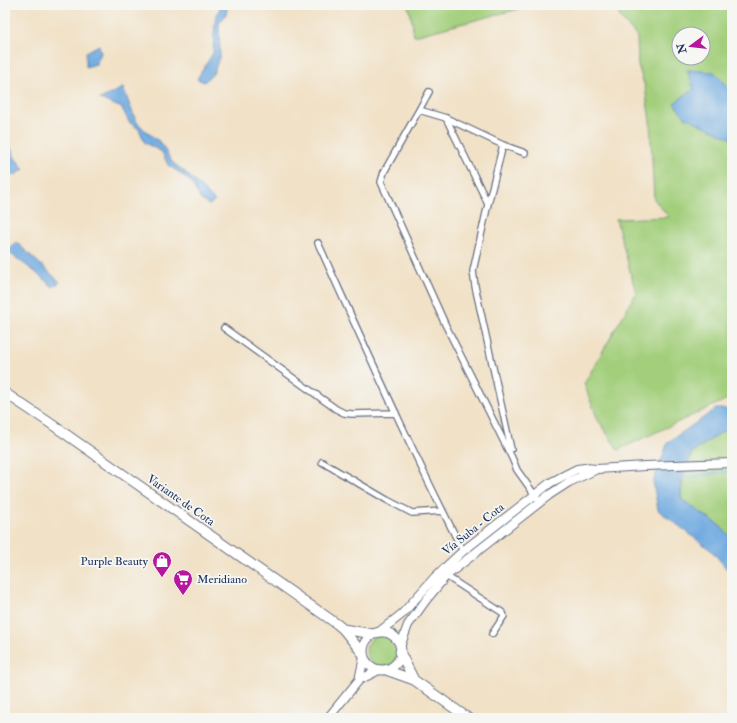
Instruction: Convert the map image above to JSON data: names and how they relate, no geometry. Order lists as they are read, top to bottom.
{
  "streets": {
    "main road": ["Variante de Cota", "Vía Suba - Cota"]
  },
  "crossings": [
    ["Variante de Cota", "Vía Suba - Cota"]
  ],
  "places": {
    "shop": ["Purple Beauty"],
    "supermarket": ["Meridiano"]
  },
  "north": "left"
}
